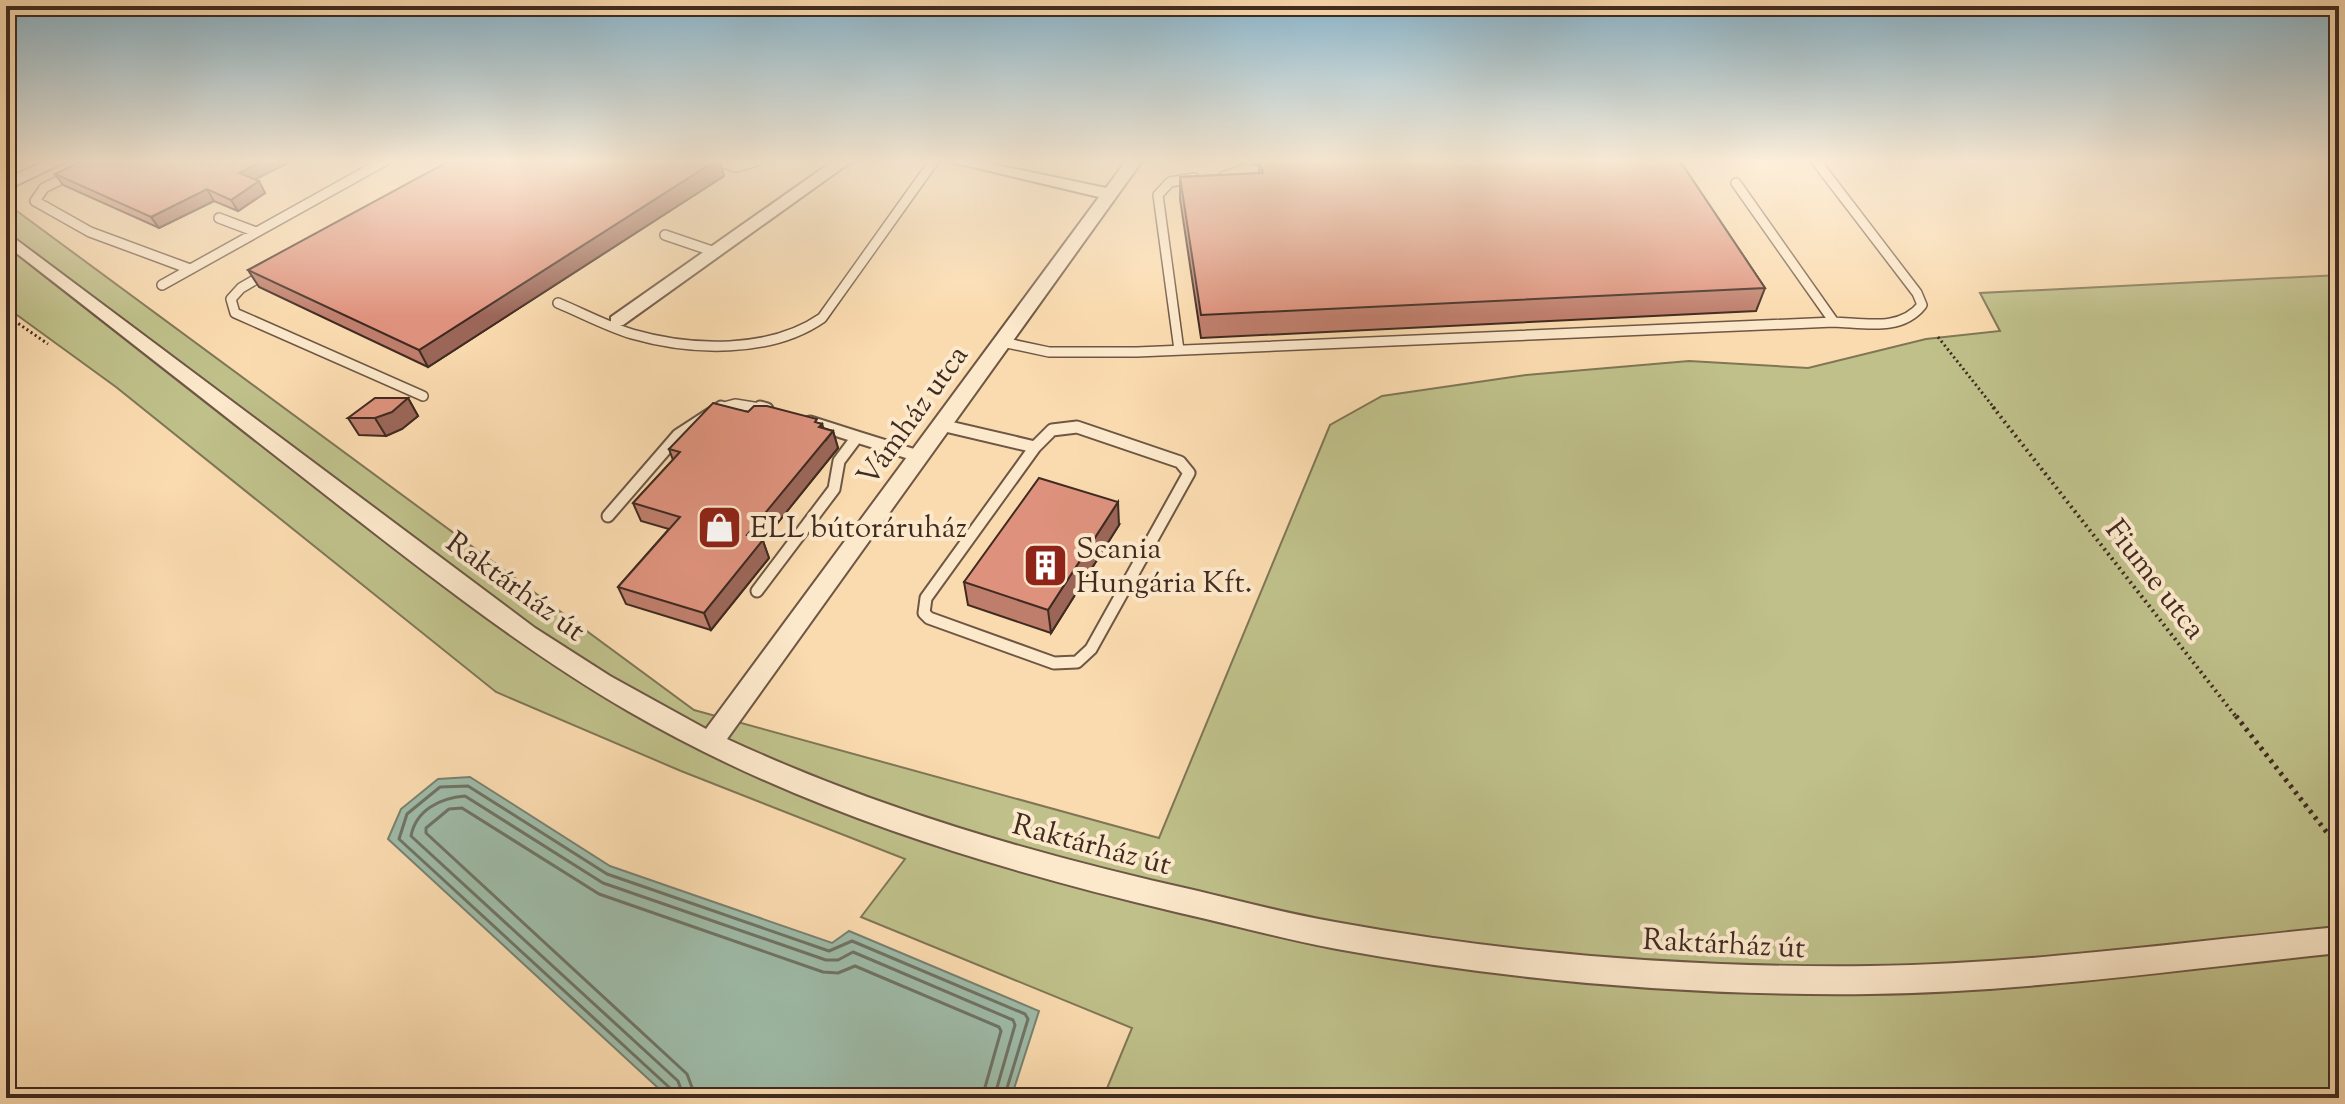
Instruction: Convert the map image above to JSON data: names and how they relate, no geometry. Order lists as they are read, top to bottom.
{
  "streets": {
    "street": ["Vámház utca", "Raktárház út"],
    "path": ["Fiume utca"]
  },
  "crossings": [
    ["Vámház utca", "Raktárház út"]
  ],
  "places": {
    "shop": ["ELL bútoráruház"],
    "building": ["Scania Hungária Kft."]
  }
}
